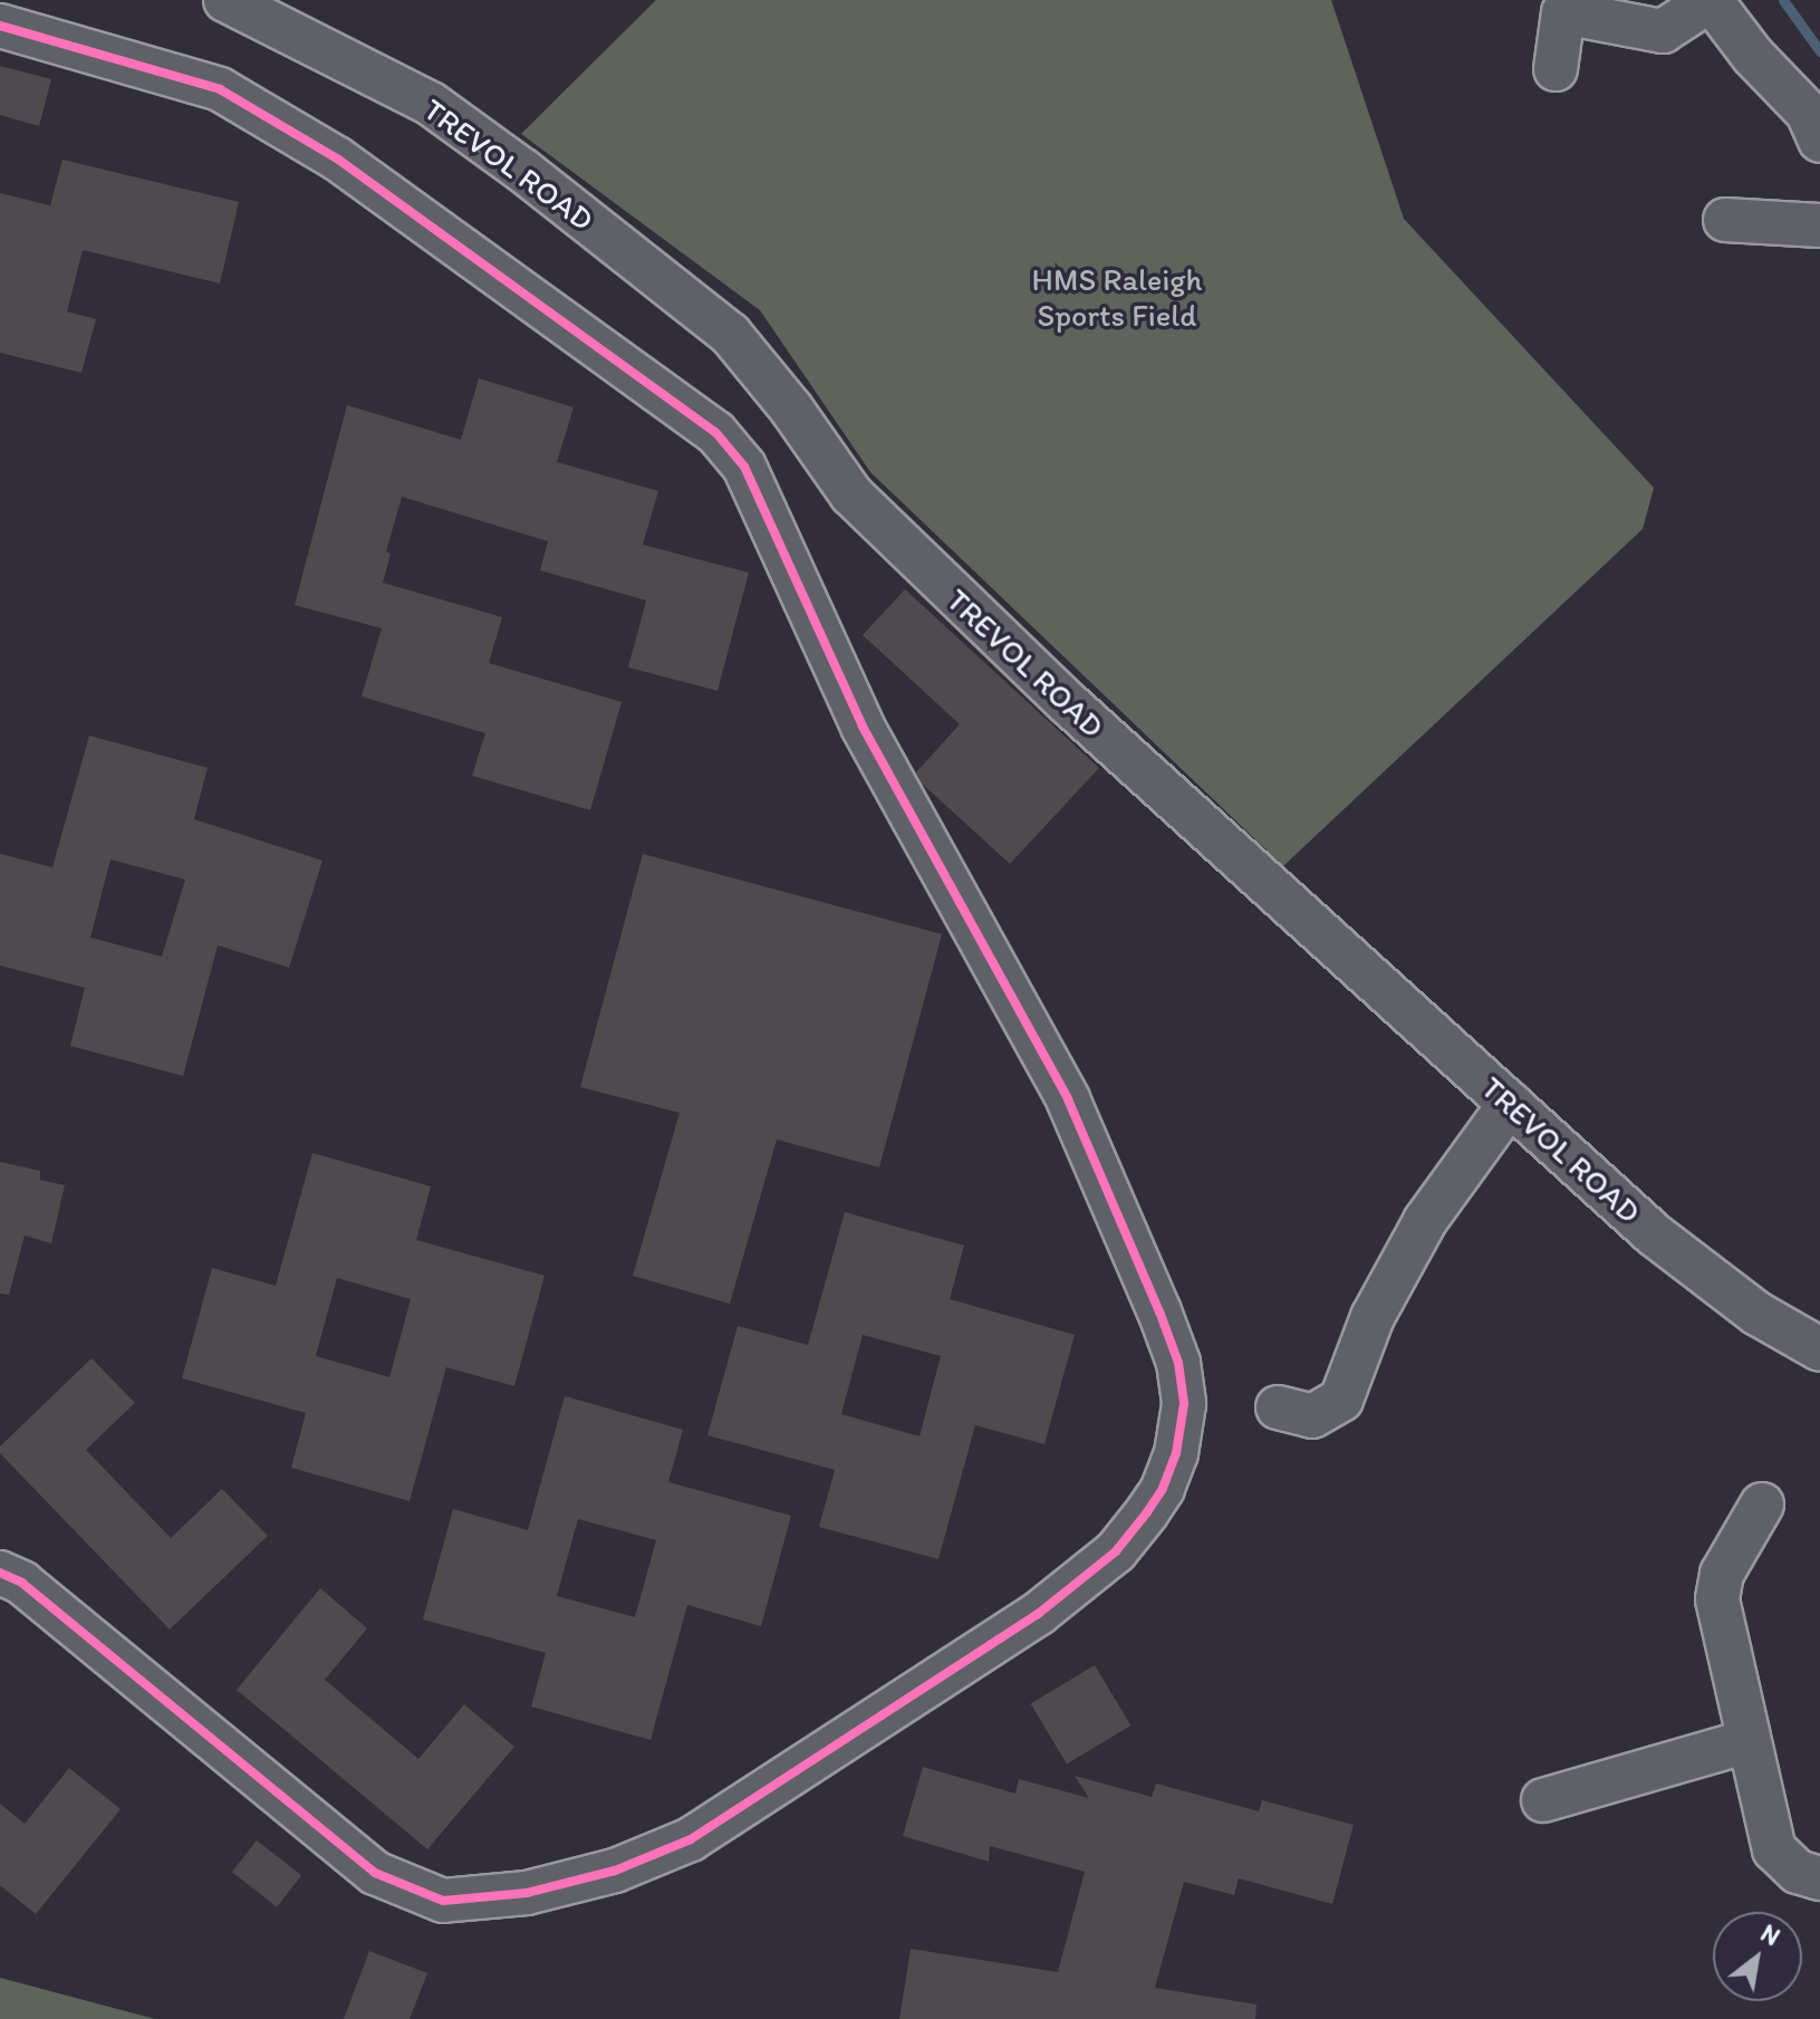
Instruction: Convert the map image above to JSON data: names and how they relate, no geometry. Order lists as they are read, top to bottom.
{
  "streets": {
    "street": ["TREVOL ROAD"]
  },
  "parks": ["HMS Raleigh Sports Field"],
  "north": "top right"
}
